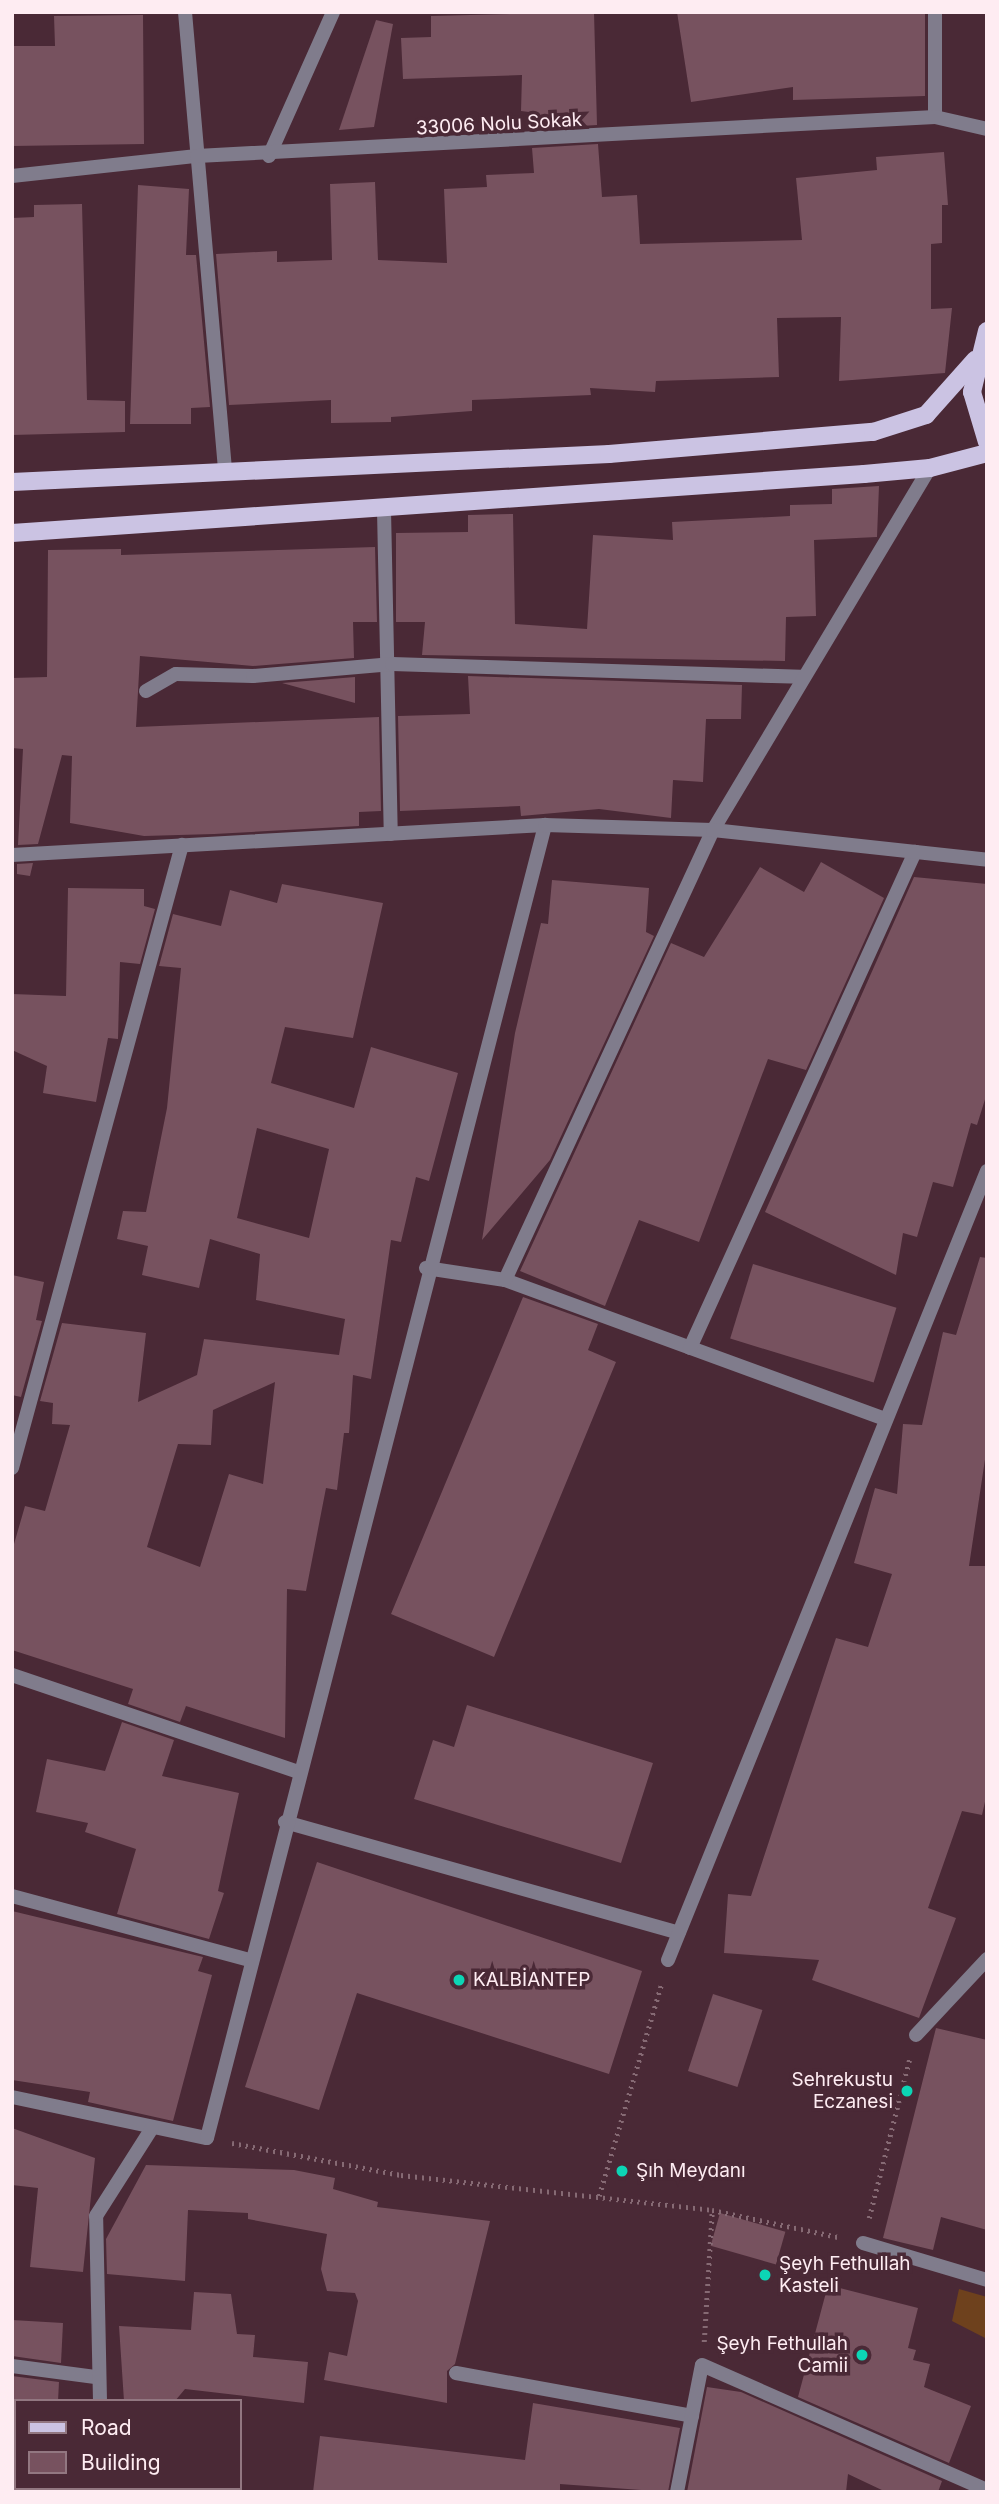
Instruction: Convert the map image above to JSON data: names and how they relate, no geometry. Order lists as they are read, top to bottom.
{
  "streets": {
    "street": ["33006 Nolu Sokak"]
  },
  "places": [
    "KALBİANTEP",
    "Sehrekustu Eczanesi",
    "Şıh Meydanı",
    "Şeyh Fethullah Kasteli",
    "Şeyh Fethullah Camii"
  ],
  "legend": ["Road", "Building"]
}
